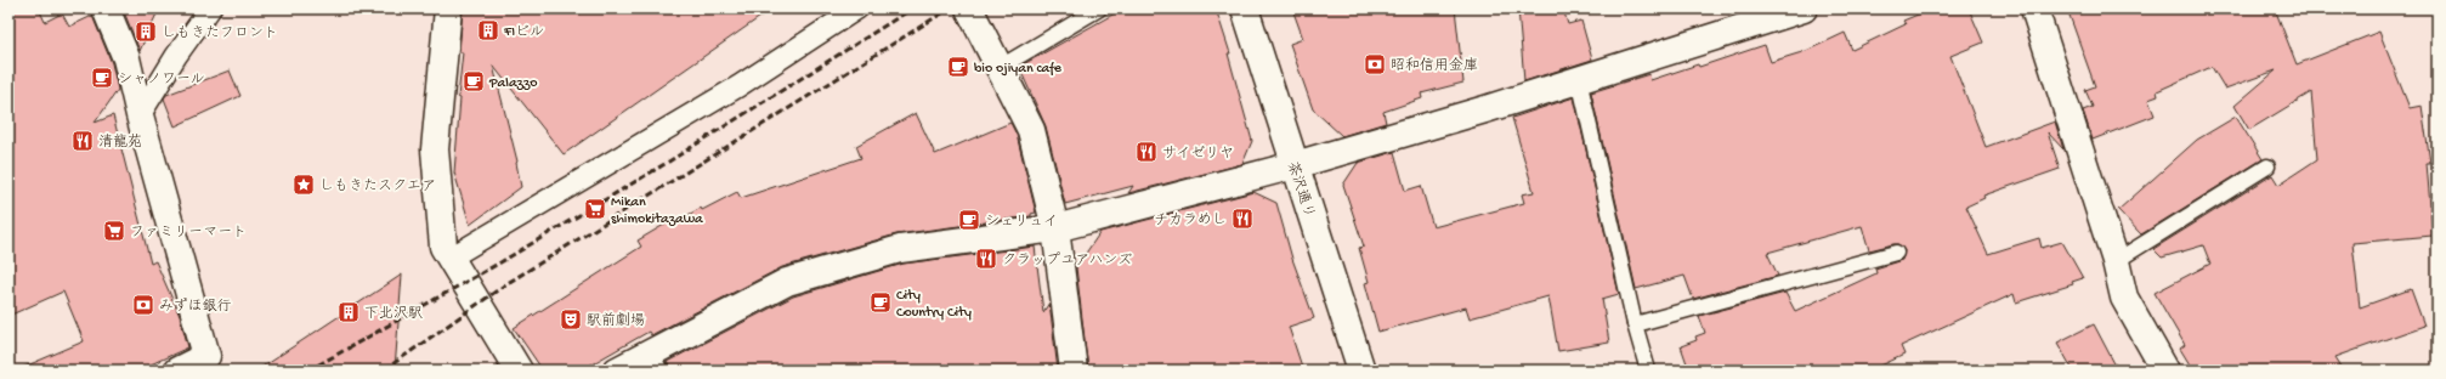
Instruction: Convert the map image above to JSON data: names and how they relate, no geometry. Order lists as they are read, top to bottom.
{
  "streets": {
    "street": ["茶沢通り"]
  },
  "places": {
    "building": ["FIビル", "しもきたフロント", "下北沢駅"],
    "bank": ["昭和信用金庫", "みずほ銀行"],
    "cafe": [
      "bio ojiyan cafe",
      "シャノワール",
      "Palazzo",
      "シェリュイ",
      "City Country City"
    ],
    "restaurant": [
      "清龍苑",
      "サイゼリヤ",
      "チカラめし",
      "クラップユアハンズ"
    ],
    "place": ["しもきたスクエア"],
    "supermarket": ["Mikan shimokitazawa", "ファミリーマート"],
    "theatre": ["駅前劇場"]
  }
}
